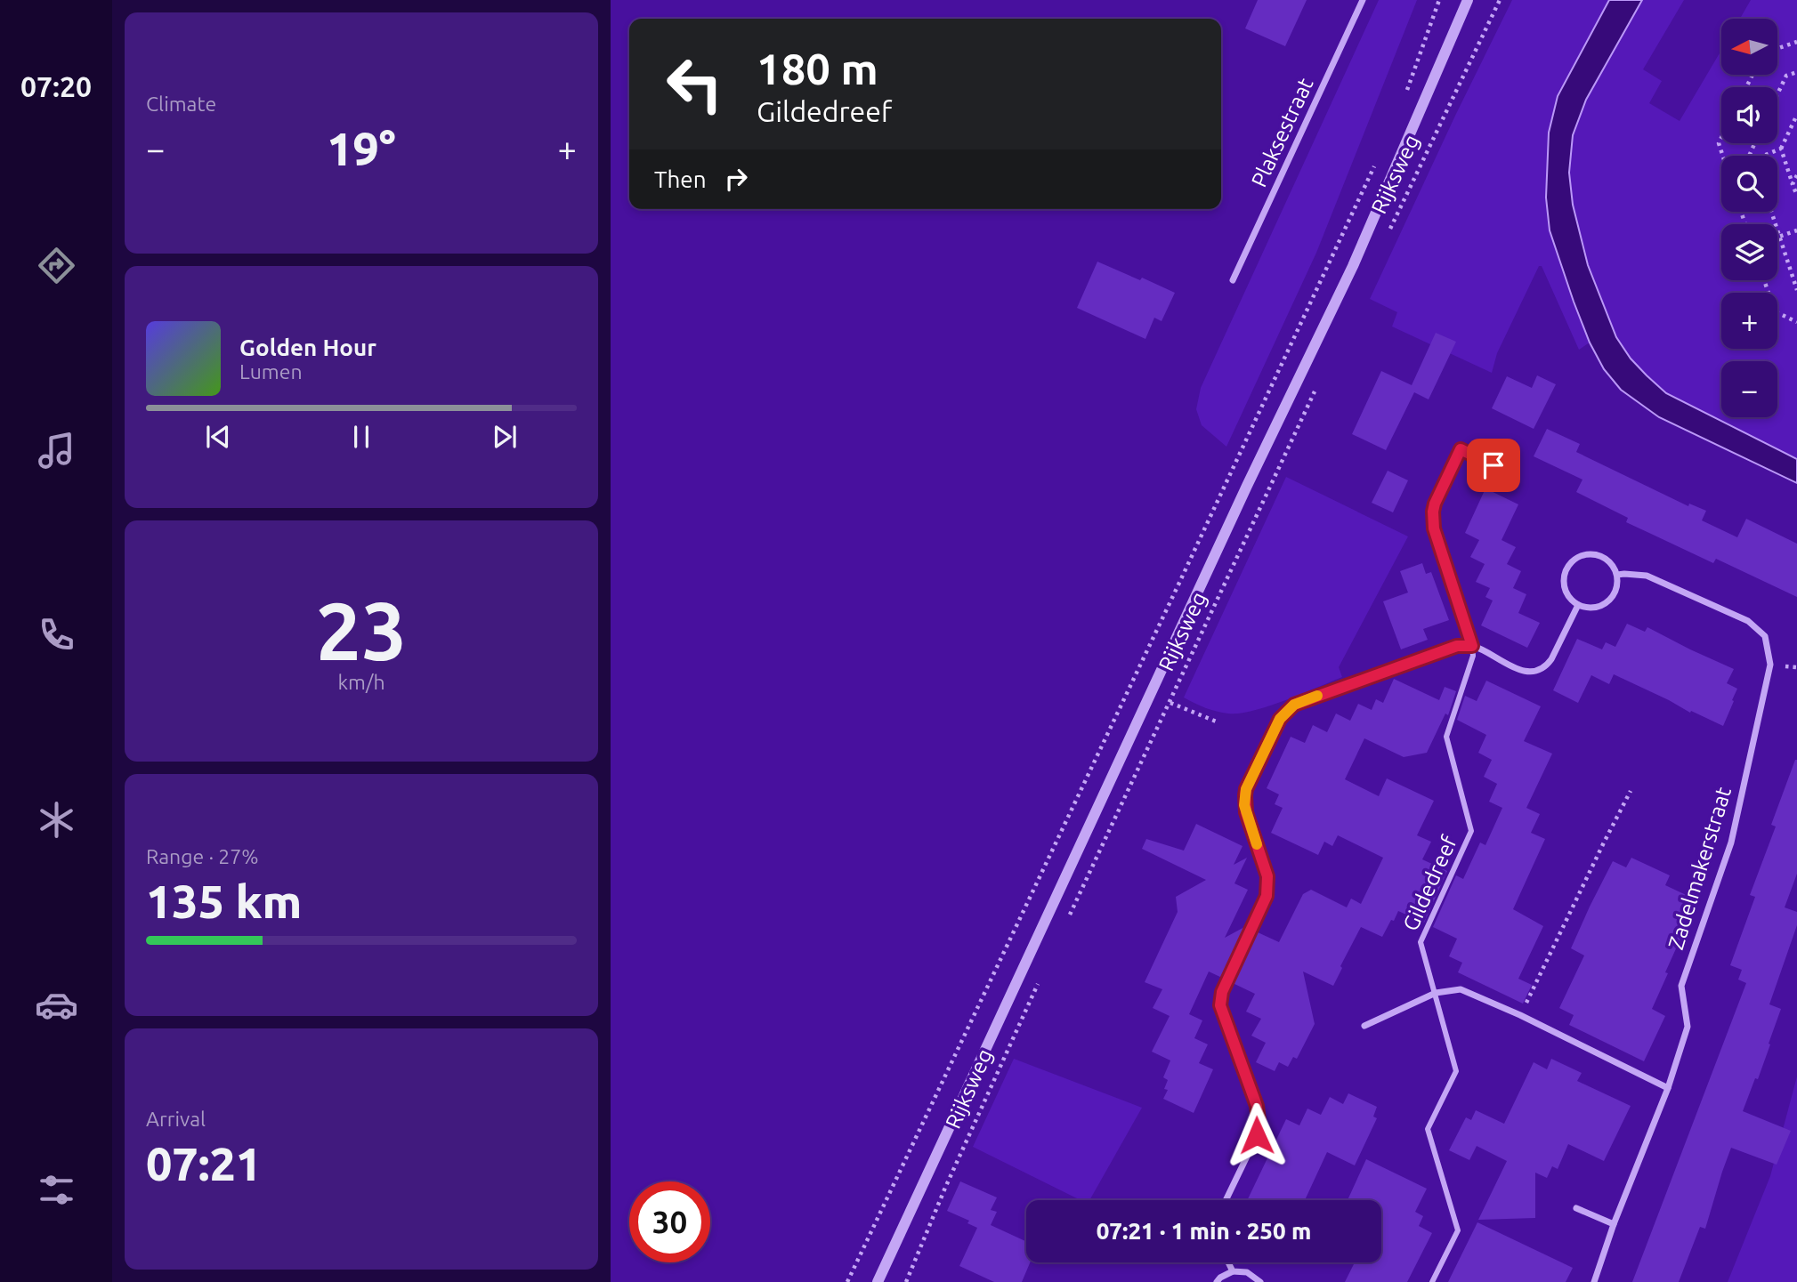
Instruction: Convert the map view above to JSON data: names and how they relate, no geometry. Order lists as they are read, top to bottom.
{
  "streets": {
    "street": [
      "Plaksestraat",
      "Rijksweg",
      "Zadelmakerstraat",
      "Gildedreef"
    ]
  },
  "north": "left",
  "page": {
    "tabs": "07:20",
    "tile": [
      "Climate",
      ["23", "km/h"],
      ["Range · 27%", "135 km"],
      ["Arrival", "07:21"]
    ],
    "map_buttons": ["+", "−"],
    "turn": ["180 m", "Gildedreef"],
    "heat": ["−", "19°", "+"],
    "then": "Then",
    "song": ["Golden Hour", "Lumen"],
    "limit": "30",
    "trip": "07:21 · 1 min · 250 m"
  }
}
